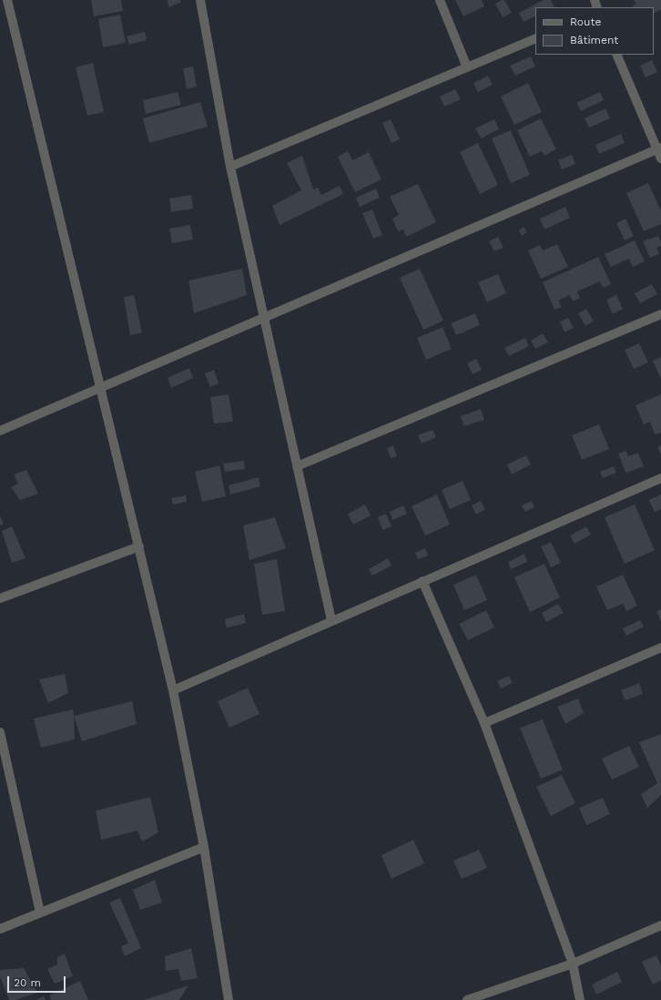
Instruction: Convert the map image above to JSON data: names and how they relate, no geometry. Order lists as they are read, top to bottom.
{
  "legend": ["Route", "Bâtiment"],
  "scale_bar": "20 m"
}
